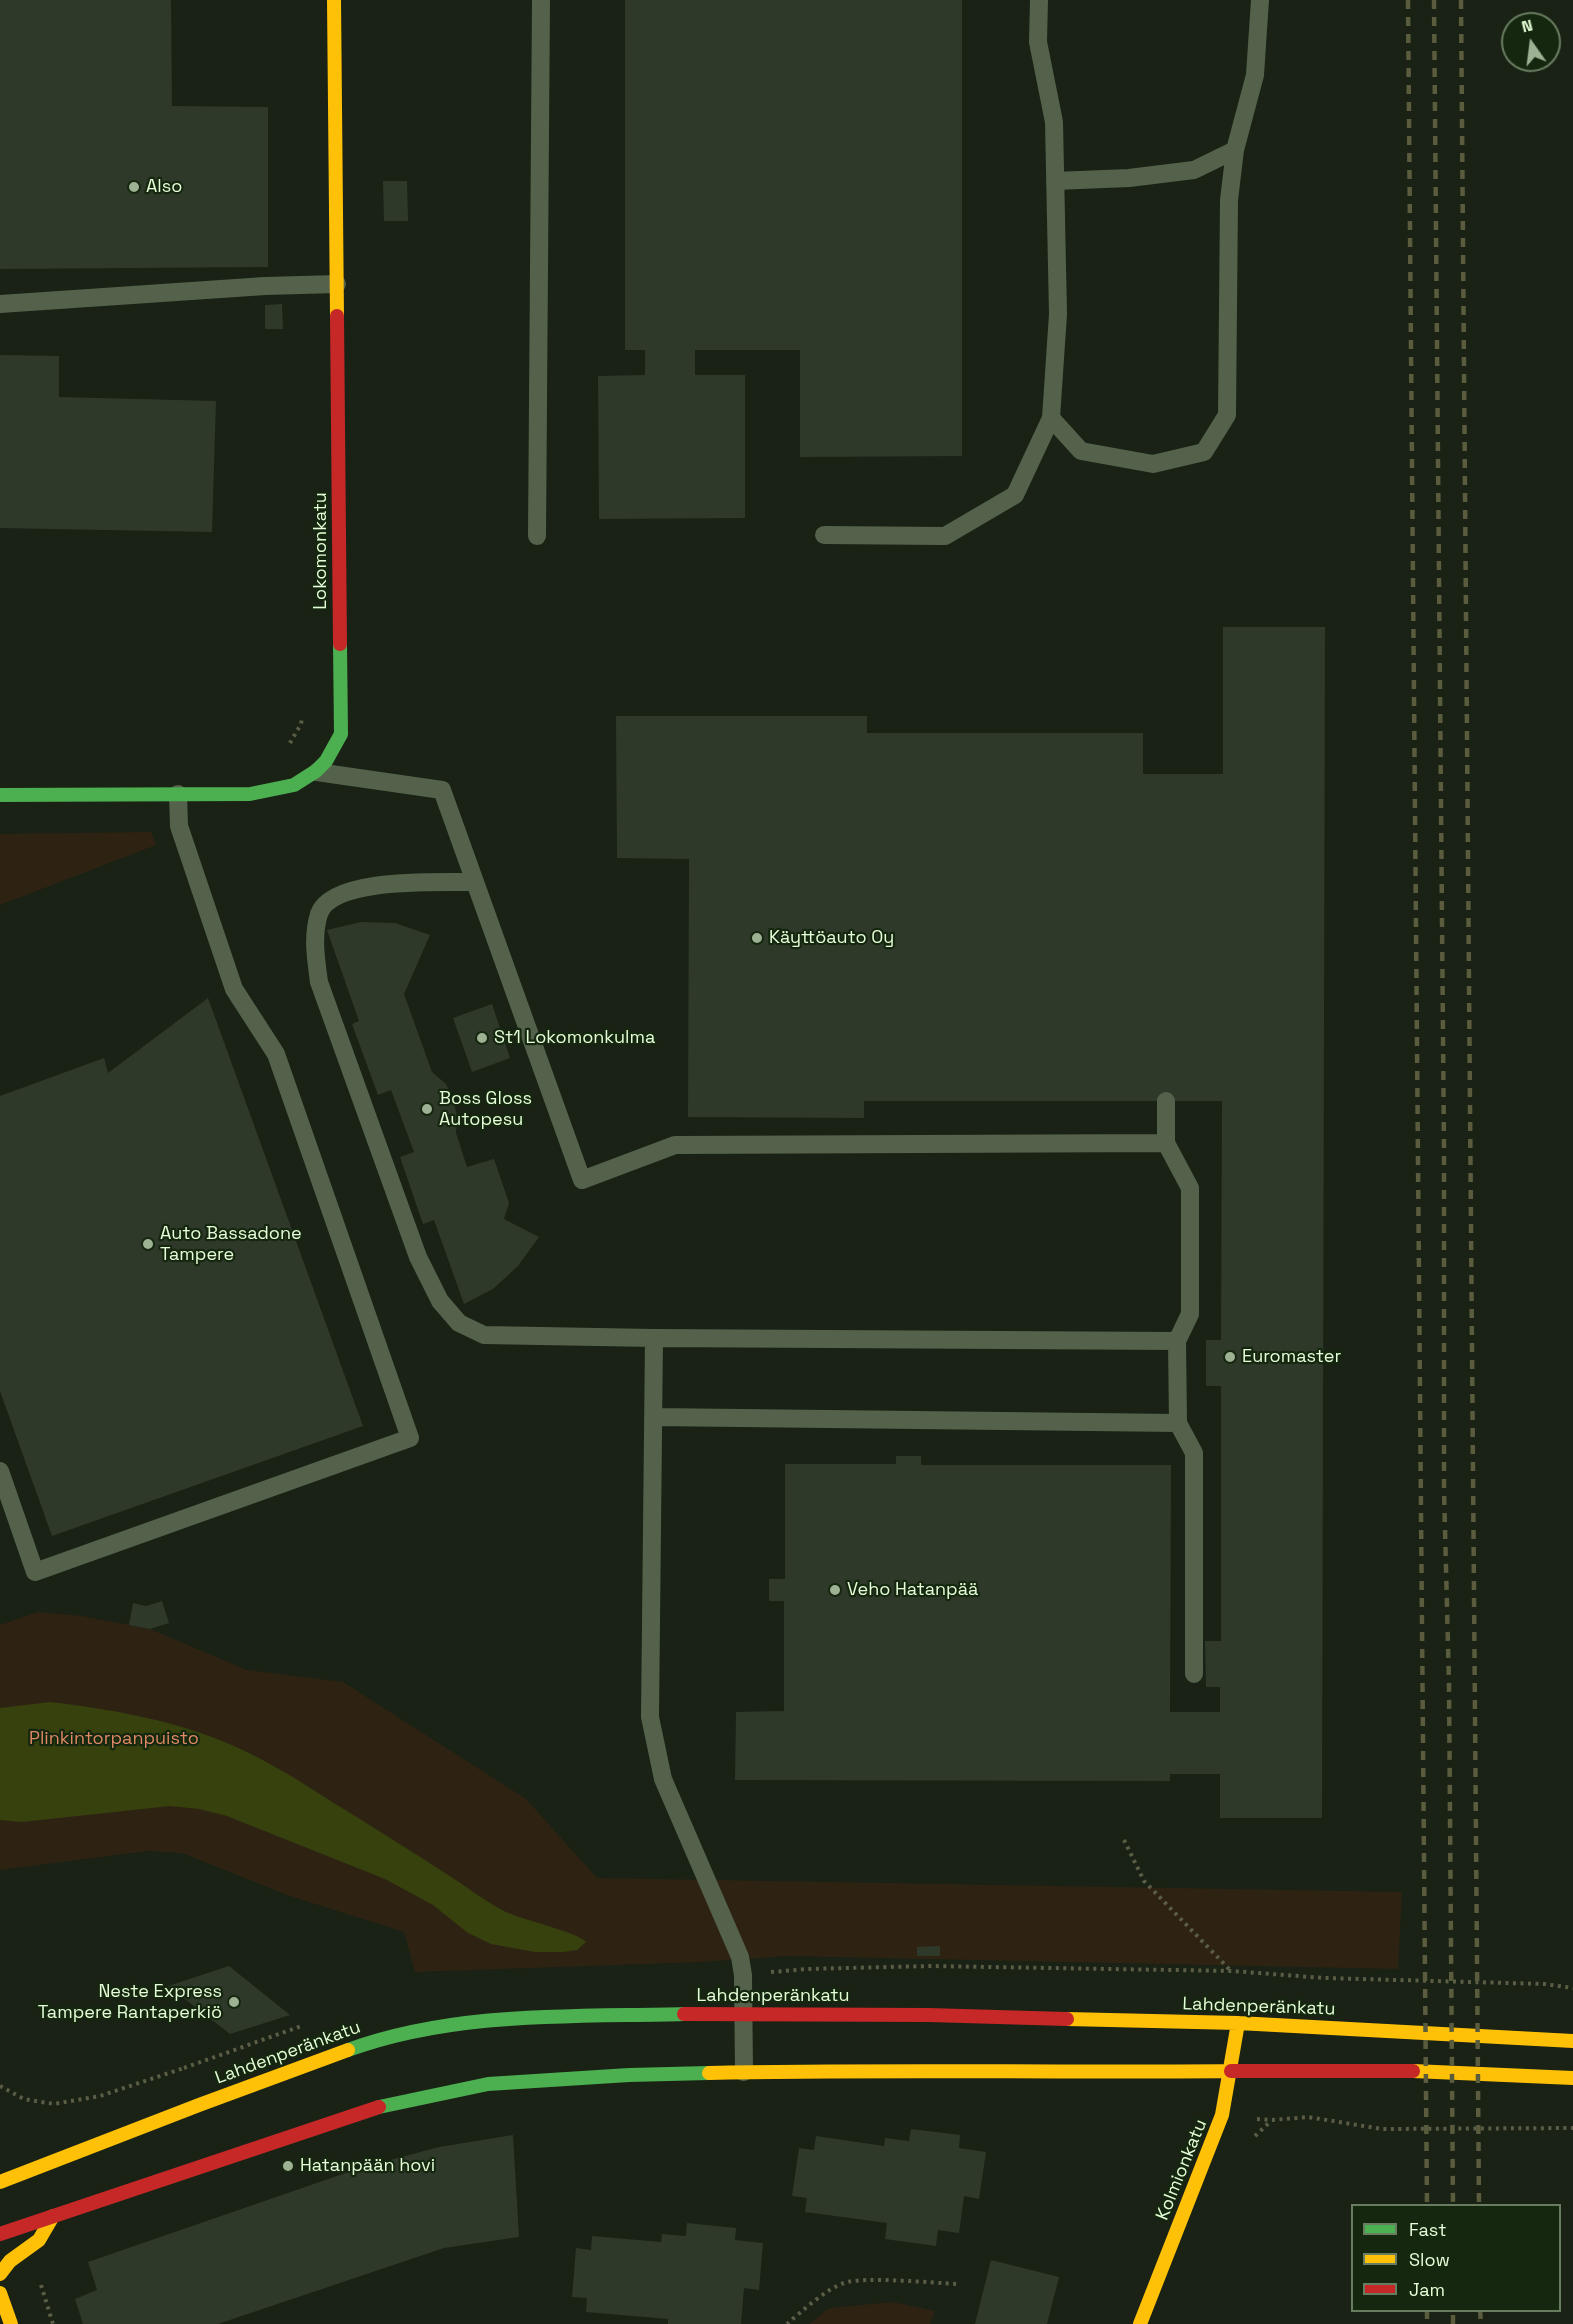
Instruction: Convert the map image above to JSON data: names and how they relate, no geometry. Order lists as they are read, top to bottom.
{
  "streets": {
    "main road": ["Lokomonkatu", "Lahdenperänkatu", "Kolmionkatu"]
  },
  "crossings": [
    ["Lahdenperänkatu", "Kolmionkatu"]
  ],
  "parks": ["Plinkintorpanpuisto"],
  "places": [
    "Also",
    "Käyttöauto Oy",
    "St1 Lokomonkulma",
    "Boss Gloss Autopesu",
    "Auto Bassadone Tampere",
    "Euromaster",
    "Veho Hatanpää",
    "Neste Express Tampere Rantaperkiö",
    "Hatanpään hovi"
  ],
  "legend": ["Fast", "Slow", "Jam"],
  "north": "top"
}
